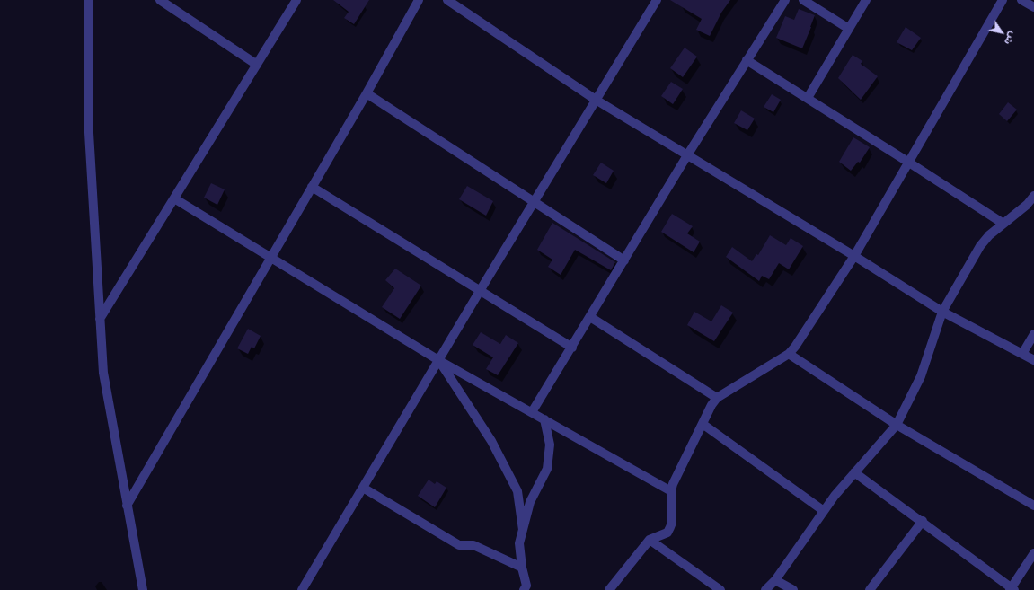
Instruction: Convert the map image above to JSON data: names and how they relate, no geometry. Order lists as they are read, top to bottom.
{
  "north": "bottom right"
}
